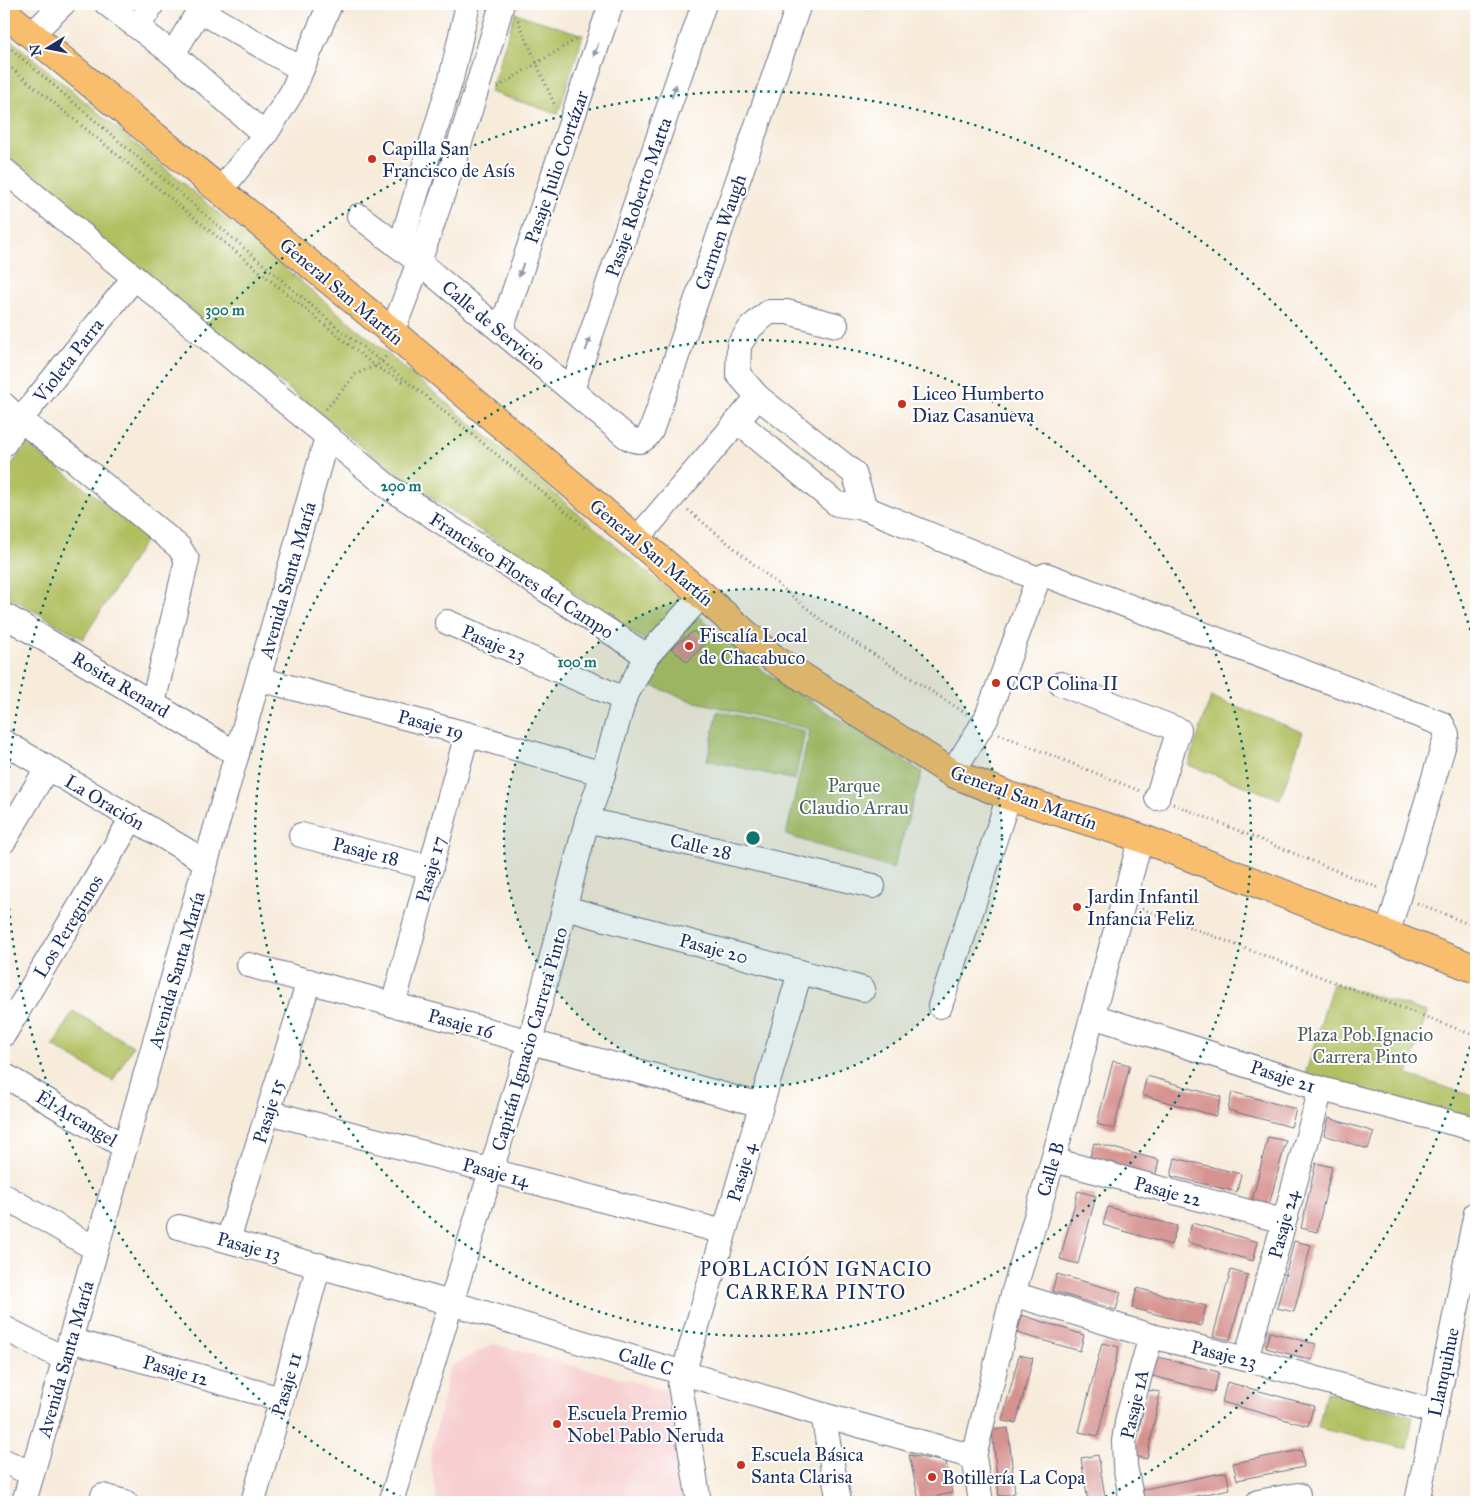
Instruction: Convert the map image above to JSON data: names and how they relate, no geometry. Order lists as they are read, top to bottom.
{
  "streets": {
    "main road": ["General San Martín"],
    "street": [
      "Pasaje Julio Cortázar",
      "Pasaje Roberto Matta",
      "Carmen Waugh",
      "Calle de Servicio",
      "Violeta Parra",
      "Francisco Flores del Campo",
      "Avenida Santa María",
      "Pasaje 23",
      "Rosita Renard",
      "Pasaje 19",
      "La Oración",
      "Calle 28",
      "Pasaje 18",
      "Pasaje 17",
      "Los Peregrinos",
      "Pasaje 20",
      "Pasaje 16",
      "Capitán Ignacio Carrera Pinto",
      "Pasaje 21",
      "Pasaje 15",
      "El Arcangel",
      "Calle B",
      "Pasaje 14",
      "Pasaje 4",
      "Pasaje 22",
      "Pasaje 24",
      "Pasaje 13",
      "Calle C",
      "Pasaje 12",
      "Llanquihue",
      "Pasaje 11",
      "Pasaje 1A"
    ]
  },
  "crossings": [
    ["Pasaje Julio Cortázar", "Calle de Servicio"],
    ["Pasaje Roberto Matta", "Calle de Servicio"],
    ["Carmen Waugh", "Calle de Servicio"],
    ["General San Martín", "Capitán Ignacio Carrera Pinto"],
    ["General San Martín", "Calle B"],
    ["Violeta Parra", "Francisco Flores del Campo"],
    ["Francisco Flores del Campo", "Avenida Santa María"],
    ["Francisco Flores del Campo", "Capitán Ignacio Carrera Pinto"],
    ["Avenida Santa María", "Rosita Renard"],
    ["Avenida Santa María", "Pasaje 19"],
    ["Avenida Santa María", "La Oración"],
    ["Avenida Santa María", "El Arcangel"],
    ["Avenida Santa María", "Pasaje 12"],
    ["Pasaje 23", "Capitán Ignacio Carrera Pinto"],
    ["Pasaje 23", "Calle B"],
    ["Pasaje 23", "Pasaje 24"],
    ["Pasaje 23", "Llanquihue"],
    ["Pasaje 23", "Pasaje 1A"],
    ["Pasaje 19", "Pasaje 17"],
    ["Pasaje 19", "Capitán Ignacio Carrera Pinto"],
    ["La Oración", "Los Peregrinos"],
    ["Calle 28", "Capitán Ignacio Carrera Pinto"],
    ["Pasaje 18", "Pasaje 17"],
    ["Pasaje 17", "Pasaje 16"],
    ["Pasaje 20", "Capitán Ignacio Carrera Pinto"],
    ["Pasaje 20", "Pasaje 4"],
    ["Pasaje 16", "Capitán Ignacio Carrera Pinto"],
    ["Pasaje 16", "Pasaje 15"],
    ["Pasaje 16", "Pasaje 4"],
    ["Capitán Ignacio Carrera Pinto", "Pasaje 14"],
    ["Capitán Ignacio Carrera Pinto", "Calle C"],
    ["Pasaje 21", "Calle B"],
    ["Pasaje 21", "Pasaje 24"],
    ["Pasaje 15", "Pasaje 14"],
    ["Pasaje 15", "Pasaje 13"],
    ["Calle B", "Pasaje 22"],
    ["Calle B", "Calle C"],
    ["Pasaje 14", "Pasaje 4"],
    ["Pasaje 4", "Calle C"],
    ["Pasaje 22", "Pasaje 24"],
    ["Pasaje 13", "Calle C"],
    ["Pasaje 13", "Pasaje 11"],
    ["Calle C", "Pasaje 11"],
    ["Pasaje 12", "Pasaje 11"]
  ],
  "districts": ["POBLACIÓN IGNACIO CARRERA PINTO"],
  "parks": ["Parque Claudio Arrau", "Plaza Pob.Ignacio Carrera Pinto"],
  "places": [
    "Capilla San Francisco de Asís",
    "Liceo Humberto Diaz Casanueva",
    "Fiscalía Local de Chacabuco",
    "CCP Colina II",
    "Jardin Infantil Infancia Feliz",
    "Escuela Premio Nobel Pablo Neruda",
    "Escuela Básica Santa Clarisa",
    "Botillería La Copa"
  ],
  "north": "left",
  "rings": ["300 m", "200 m", "100 m"]
}
